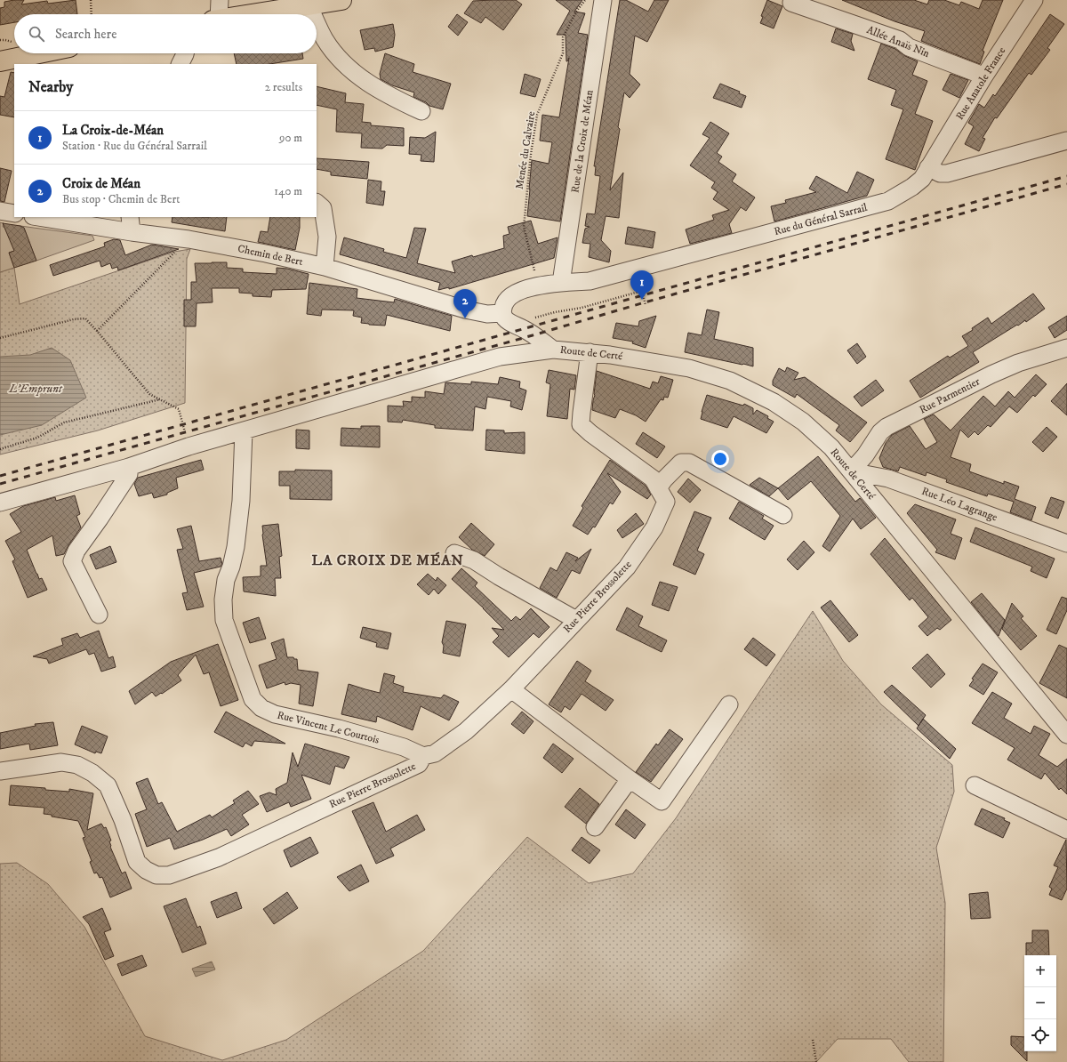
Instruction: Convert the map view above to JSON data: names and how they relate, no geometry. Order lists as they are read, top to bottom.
{
  "streets": {
    "street": [
      "Allée Anaïs Nin",
      "Rue Anatole France",
      "Rue de la Croix de Méan",
      "Rue du Général Sarrail",
      "Chemin de Bert",
      "Route de Certé",
      "Rue Parmentier",
      "Rue Léo Lagrange",
      "Rue Pierre Brossolette",
      "Rue Vincent Le Courtois"
    ],
    "path": ["Menée du Calvaire"]
  },
  "crossings": [
    ["Allée Anaïs Nin", "Rue Anatole France"],
    ["Rue Anatole France", "Rue du Général Sarrail"],
    ["Rue de la Croix de Méan", "Rue du Général Sarrail"],
    ["Rue du Général Sarrail", "Chemin de Bert"],
    ["Route de Certé", "Rue Parmentier"],
    ["Route de Certé", "Rue Léo Lagrange"],
    ["Route de Certé", "Rue Pierre Brossolette"],
    ["Route de Certé", "Rue Vincent Le Courtois"],
    ["Rue Parmentier", "Rue Léo Lagrange"],
    ["Rue Pierre Brossolette", "Rue Vincent Le Courtois"]
  ],
  "districts": ["LA CROIX DE MÉAN"],
  "water": ["L'Emprunt"],
  "page": {
    "search": "Search here",
    "heading": ["Nearby", "2 results"],
    "list": [
      {
        "mark": "1",
        "name": "La Croix-de-Méan",
        "note": "Station · Rue du Général Sarrail",
        "value": "90 m"
      },
      {
        "mark": "2",
        "name": "Croix de Méan",
        "note": "Bus stop · Chemin de Bert",
        "value": "140 m"
      }
    ],
    "pins": ["1", "2"],
    "map_buttons": ["+", "−"]
  }
}
